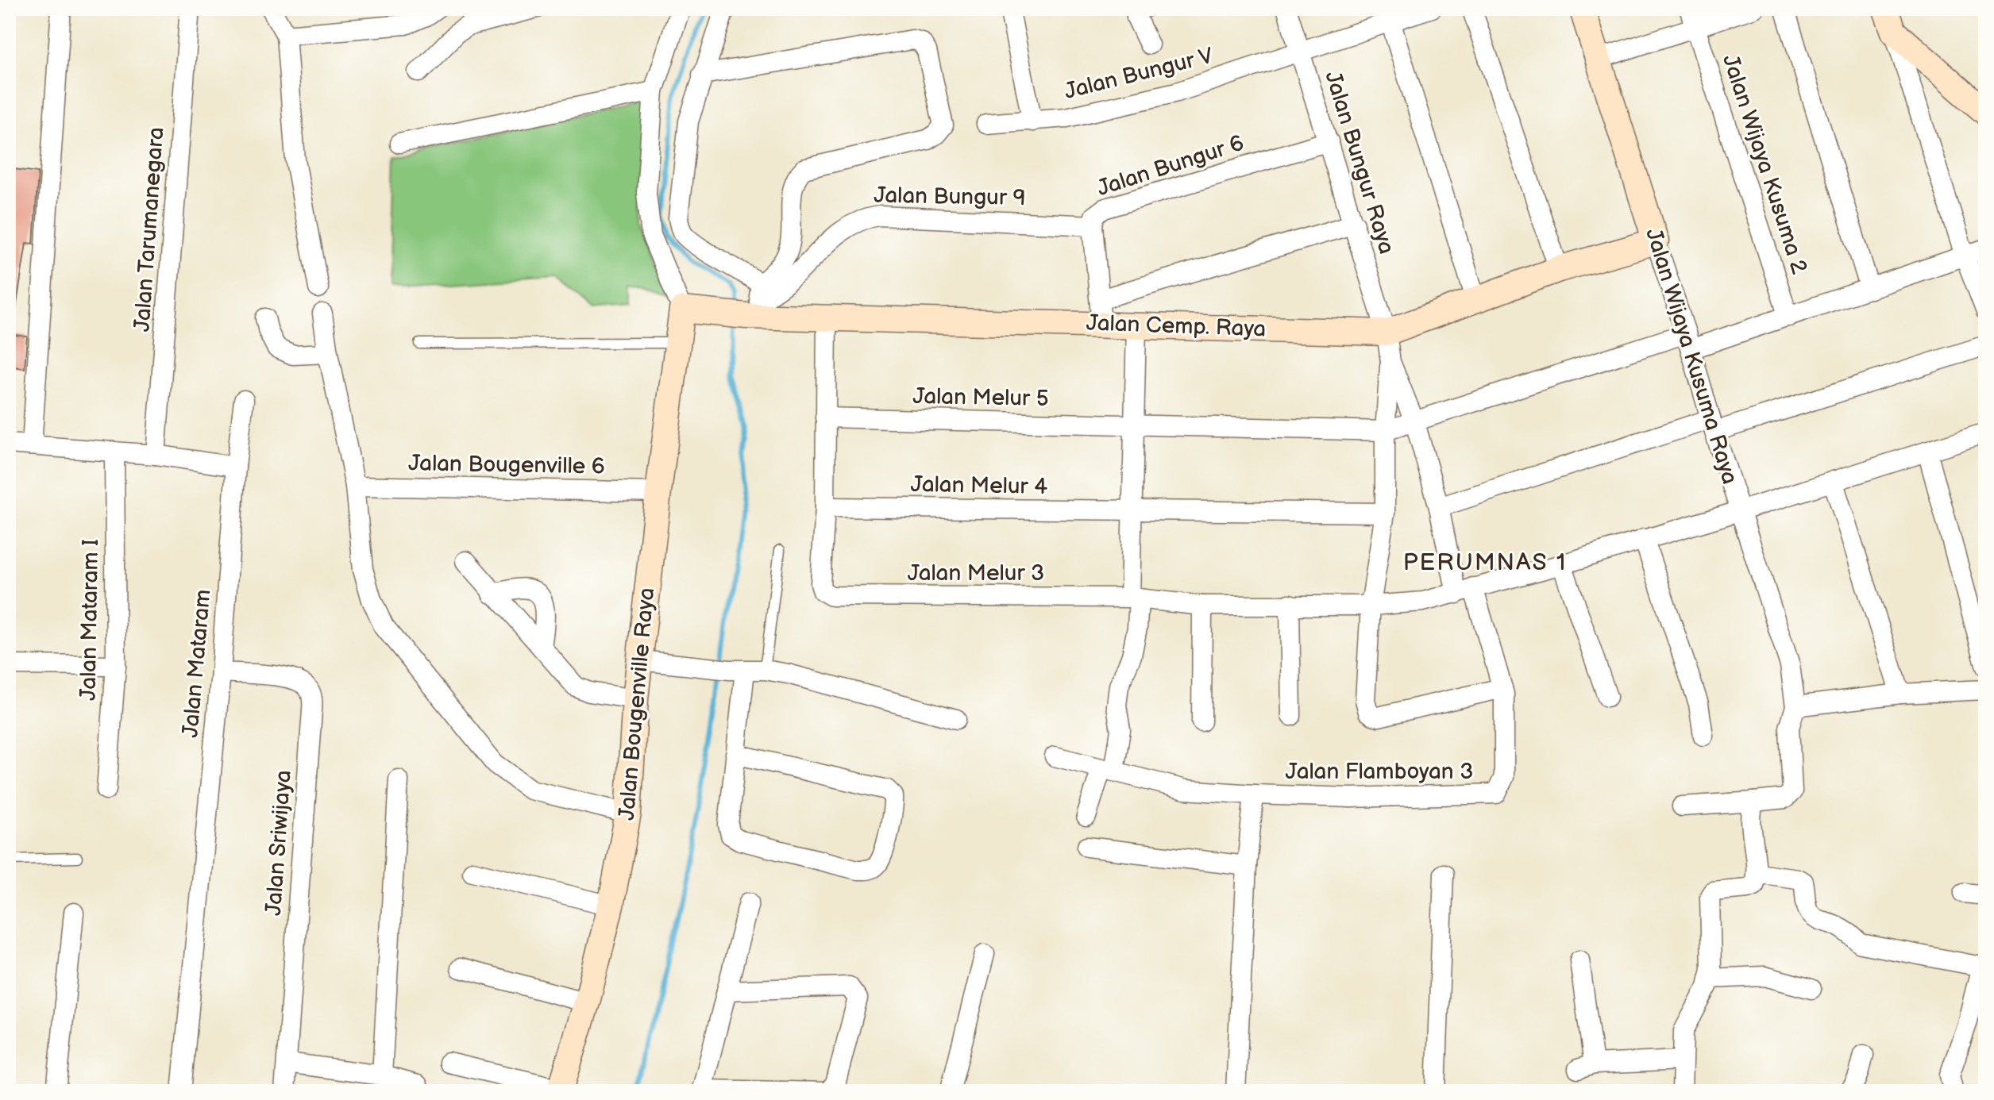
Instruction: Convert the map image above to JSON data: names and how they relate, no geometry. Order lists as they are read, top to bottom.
{
  "streets": {
    "street": [
      "Jalan Bungur V",
      "Jalan Bungur Raya",
      "Jalan Wijaya Kusuma 2",
      "Jalan Bungur 6",
      "Jalan Bungur 9",
      "Jalan Tarumanegara",
      "Jalan Cemp. Raya",
      "Jalan Wijaya Kusuma Raya",
      "Jalan Melur 5",
      "Jalan Bougenville 6",
      "Jalan Melur 4",
      "Jalan Melur 3",
      "Jalan Mataram I",
      "Jalan Mataram",
      "Jalan Bougenville Raya",
      "Jalan Flamboyan 3",
      "Jalan Sriwijaya"
    ]
  },
  "crossings": [
    ["Jalan Bungur V", "Jalan Bungur Raya"],
    ["Jalan Bungur Raya", "Jalan Bungur 6"],
    ["Jalan Bungur Raya", "Jalan Cemp. Raya"],
    ["Jalan Bungur Raya", "Jalan Flamboyan 3"],
    ["Jalan Wijaya Kusuma 2", "Jalan Melur 5"],
    ["Jalan Bungur 6", "Jalan Bungur 9"],
    ["Jalan Bungur 6", "Jalan Cemp. Raya"],
    ["Jalan Bungur 9", "Jalan Cemp. Raya"],
    ["Jalan Cemp. Raya", "Jalan Wijaya Kusuma Raya"],
    ["Jalan Cemp. Raya", "Jalan Bougenville Raya"],
    ["Jalan Wijaya Kusuma Raya", "Jalan Melur 5"],
    ["Jalan Wijaya Kusuma Raya", "Jalan Melur 3"],
    ["Jalan Melur 5", "Jalan Flamboyan 3"],
    ["Jalan Bougenville 6", "Jalan Bougenville Raya"],
    ["Jalan Melur 4", "Jalan Melur 3"],
    ["Jalan Melur 3", "Jalan Flamboyan 3"],
    ["Jalan Mataram", "Jalan Sriwijaya"]
  ],
  "districts": ["PERUMNAS 1"]
}
